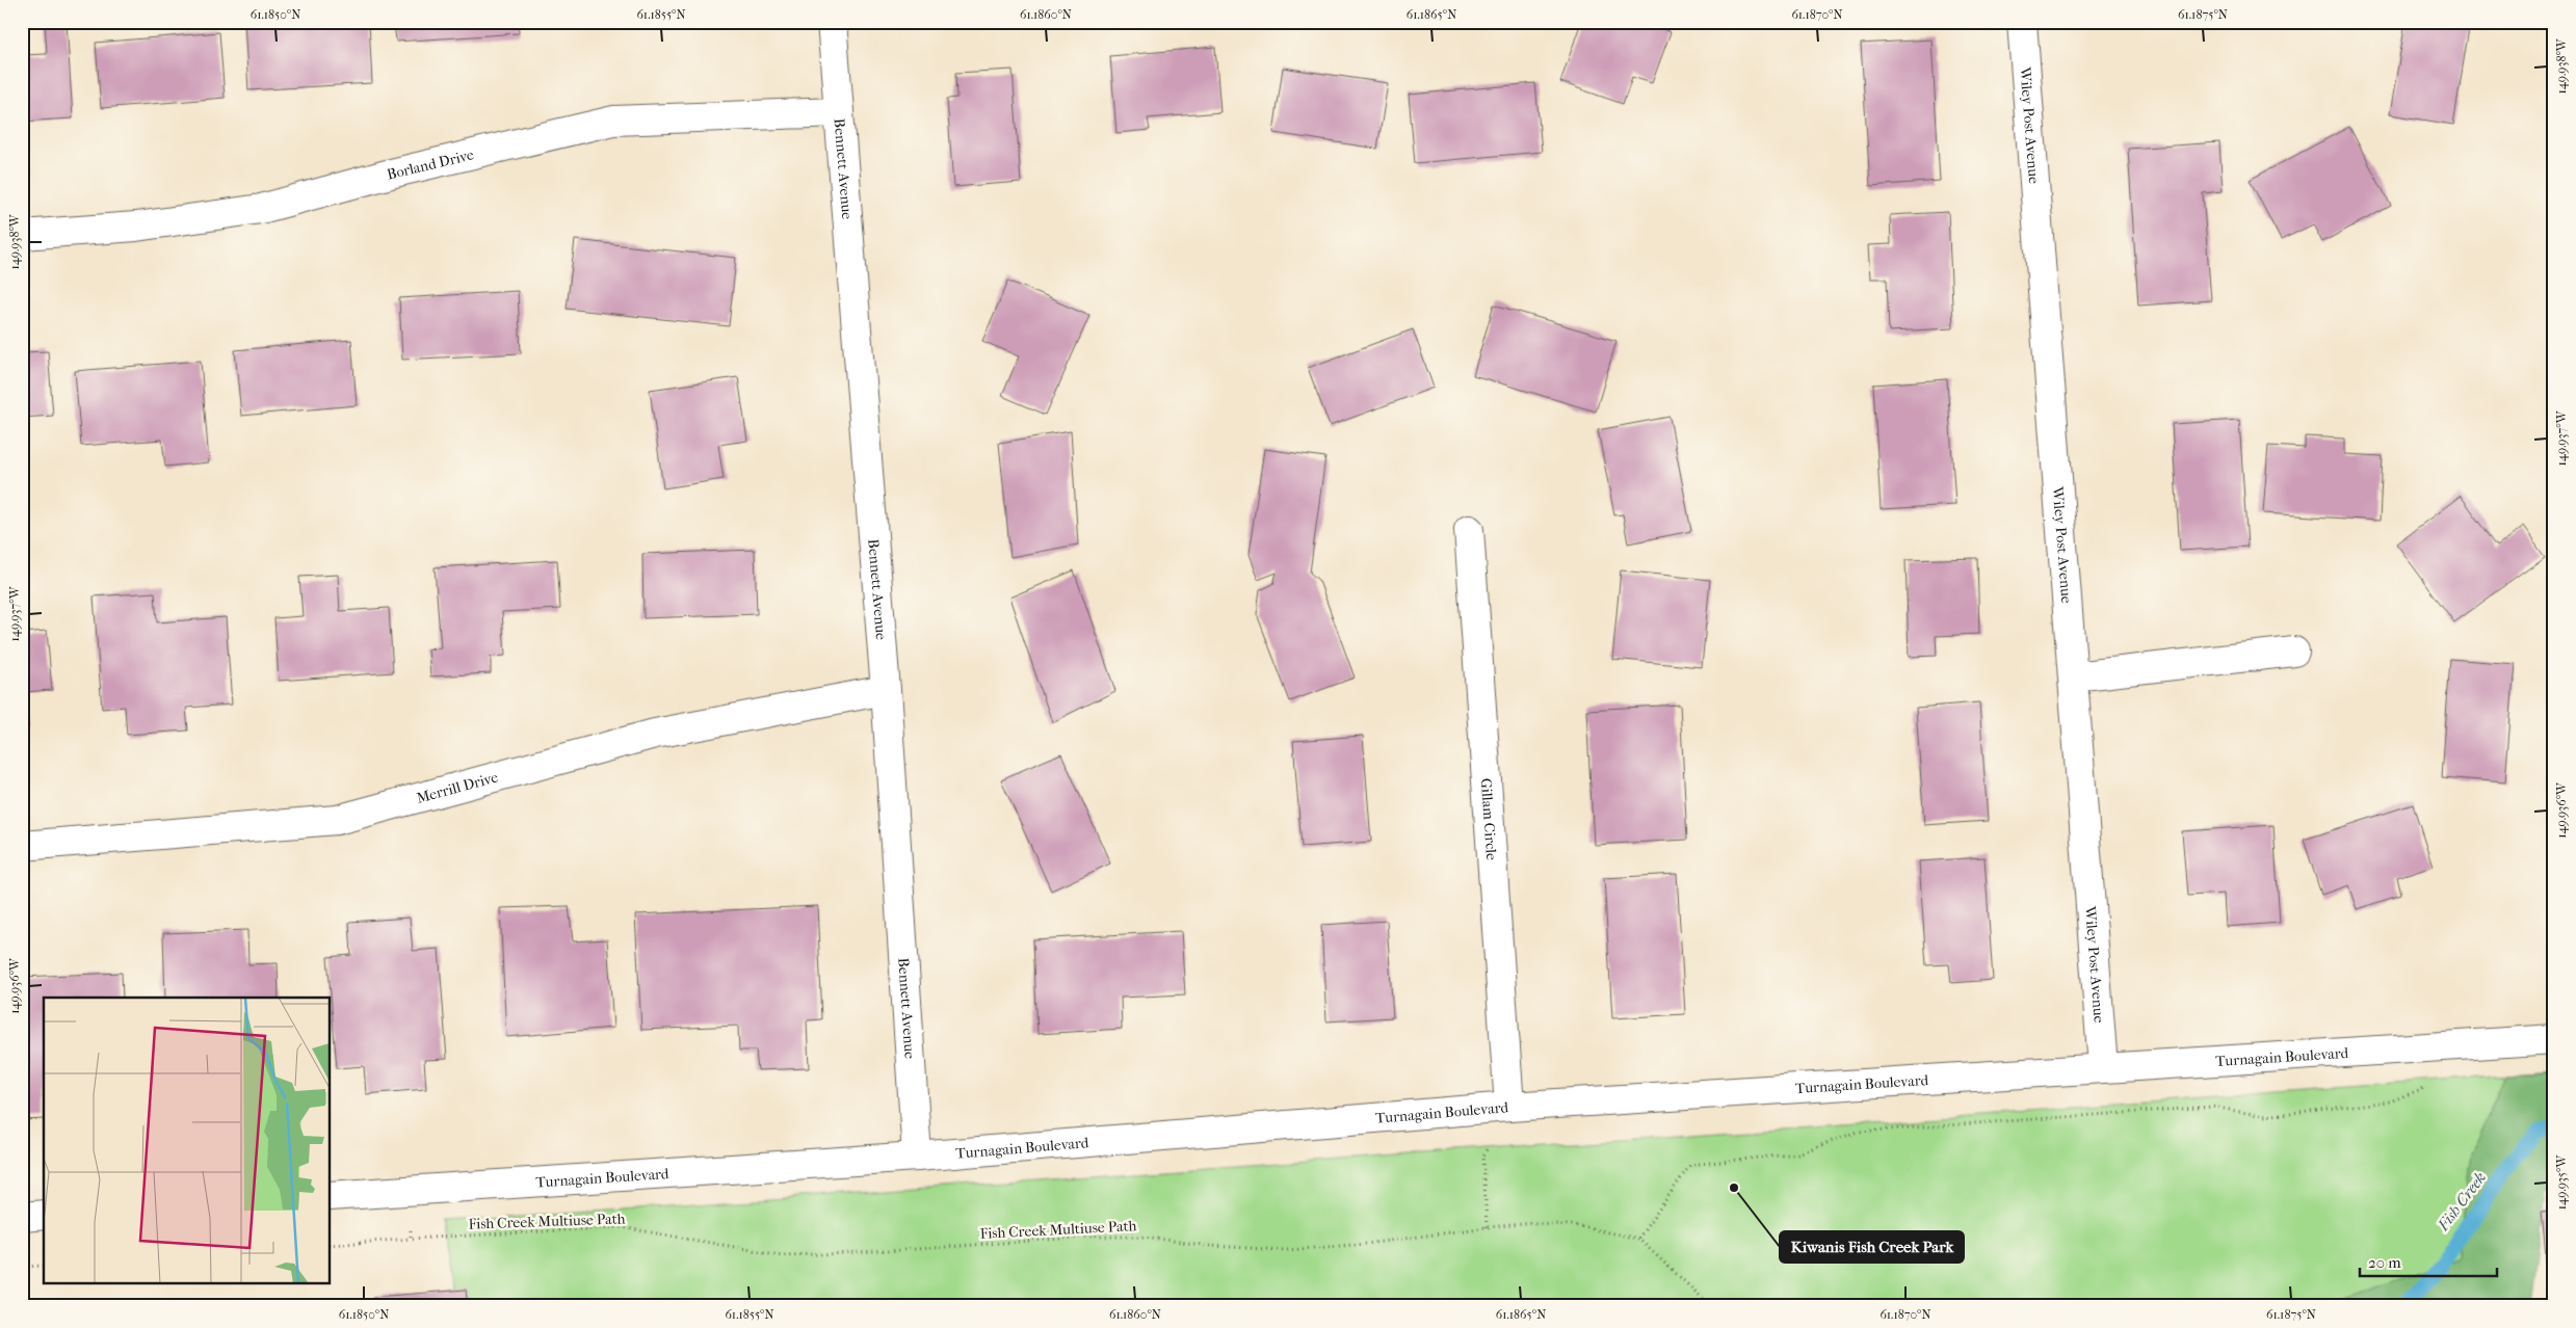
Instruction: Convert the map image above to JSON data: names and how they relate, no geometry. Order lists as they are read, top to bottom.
{
  "streets": {
    "street": [
      "Wiley Post Avenue",
      "Borland Drive",
      "Bennett Avenue",
      "Merrill Drive",
      "Gillam Circle",
      "Turnagain Boulevard"
    ],
    "path": ["Fish Creek Multiuse Path"]
  },
  "crossings": [
    ["Wiley Post Avenue", "Turnagain Boulevard"],
    ["Borland Drive", "Bennett Avenue"],
    ["Bennett Avenue", "Merrill Drive"],
    ["Bennett Avenue", "Turnagain Boulevard"],
    ["Gillam Circle", "Turnagain Boulevard"]
  ],
  "water": ["Fish Creek"],
  "places": ["Kiwanis Fish Creek Park"],
  "scale_bar": "20 m",
  "coordinates": [
    "61.1850°N",
    "61.1855°N",
    "61.1860°N",
    "61.1865°N",
    "61.1870°N",
    "61.1875°N",
    "149.938°W",
    "149.937°W",
    "149.936°W",
    "149.935°W"
  ]
}
